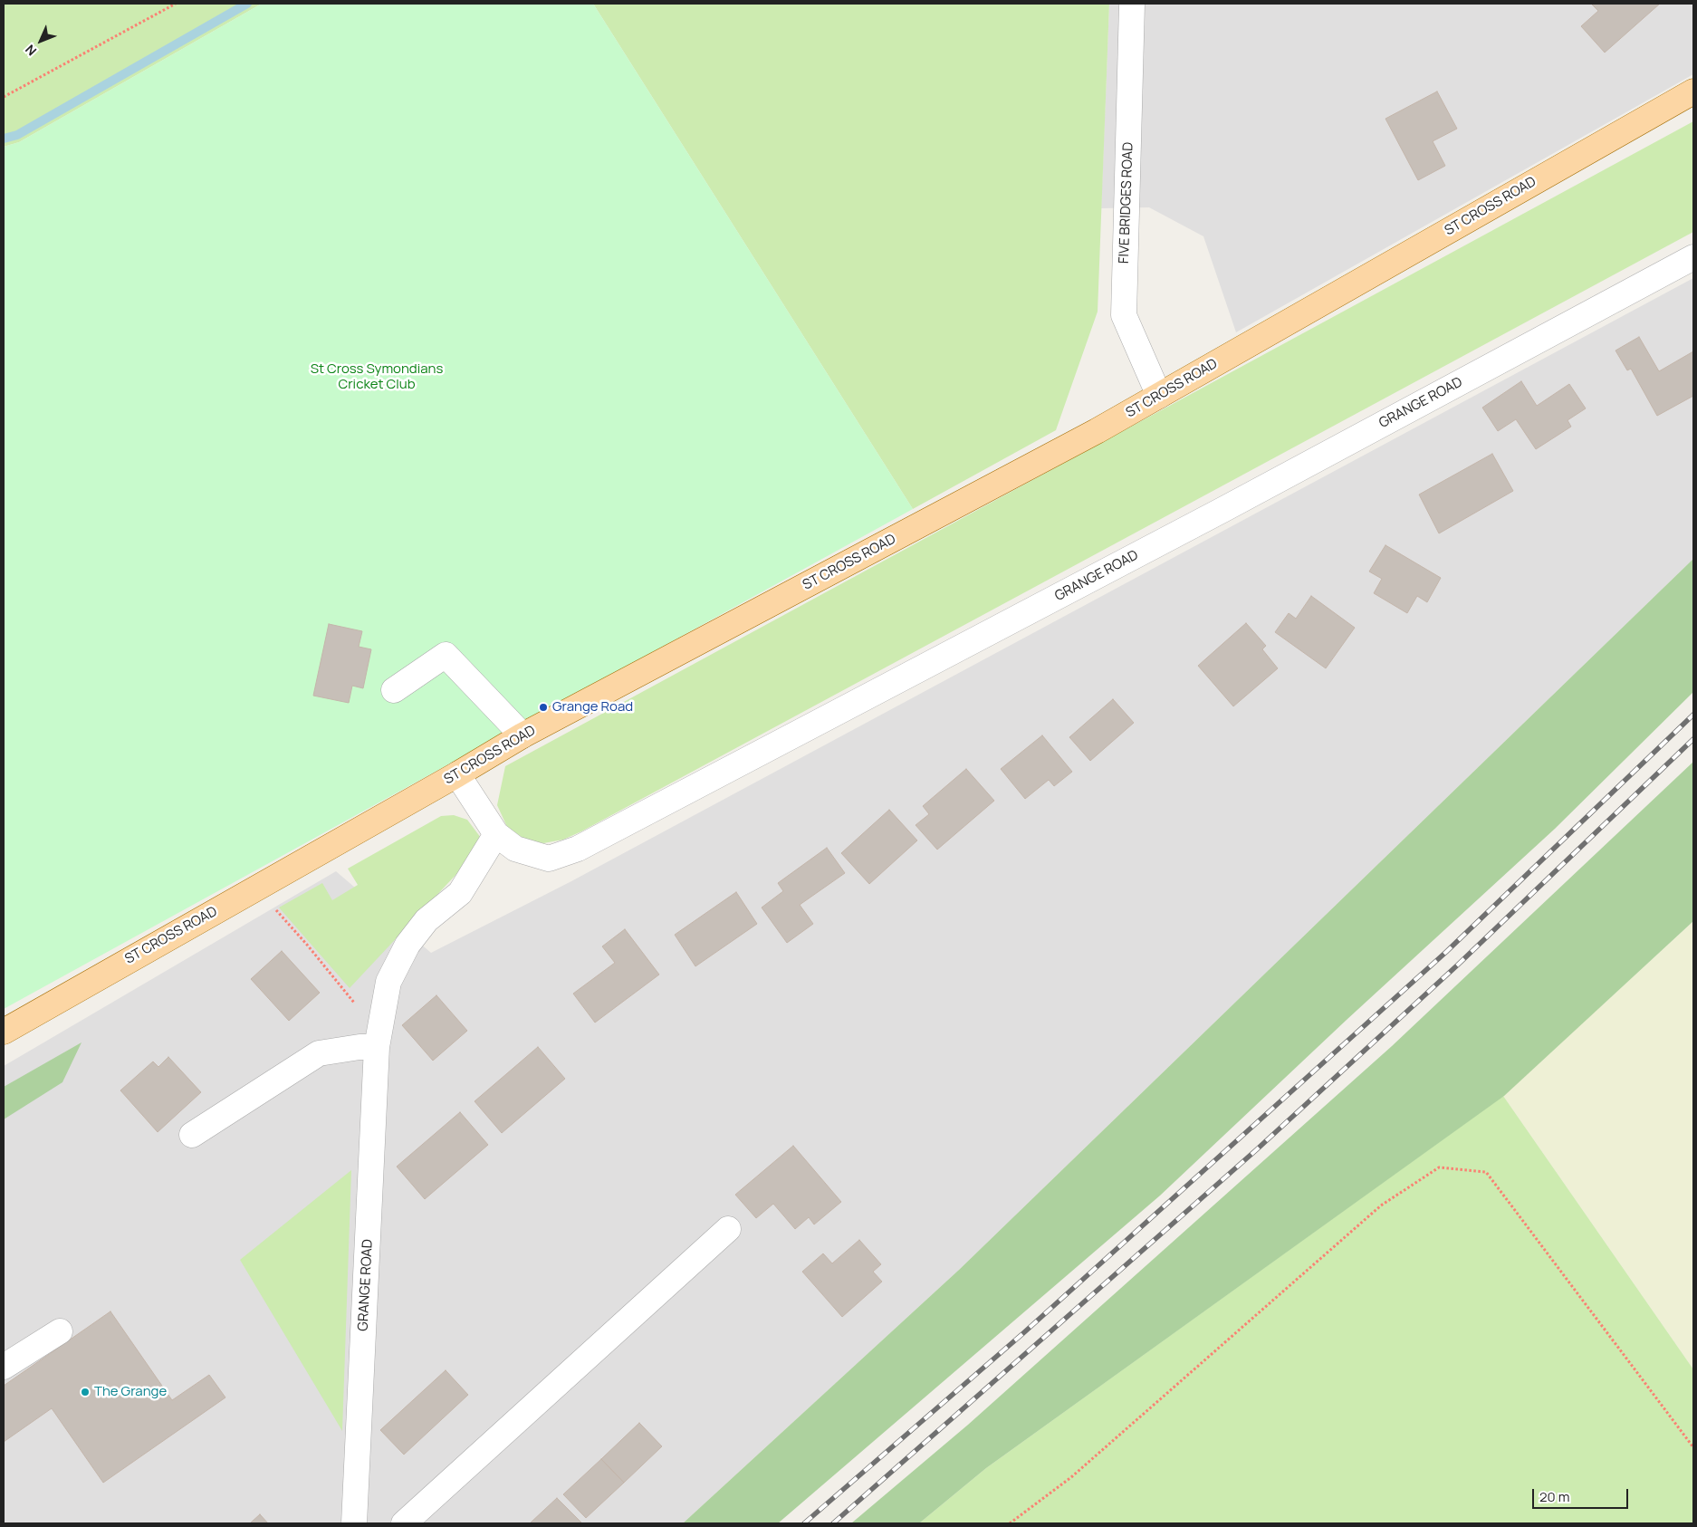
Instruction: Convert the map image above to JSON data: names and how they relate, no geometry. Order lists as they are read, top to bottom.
{
  "streets": {
    "main road": ["ST CROSS ROAD"],
    "street": ["FIVE BRIDGES ROAD", "GRANGE ROAD"]
  },
  "crossings": [
    ["FIVE BRIDGES ROAD", "ST CROSS ROAD"],
    ["ST CROSS ROAD", "GRANGE ROAD"]
  ],
  "parks": ["St Cross Symondians Cricket Club"],
  "places": ["Grange Road", "The Grange"],
  "scale_bar": "20 m",
  "north": "bottom left"
}
